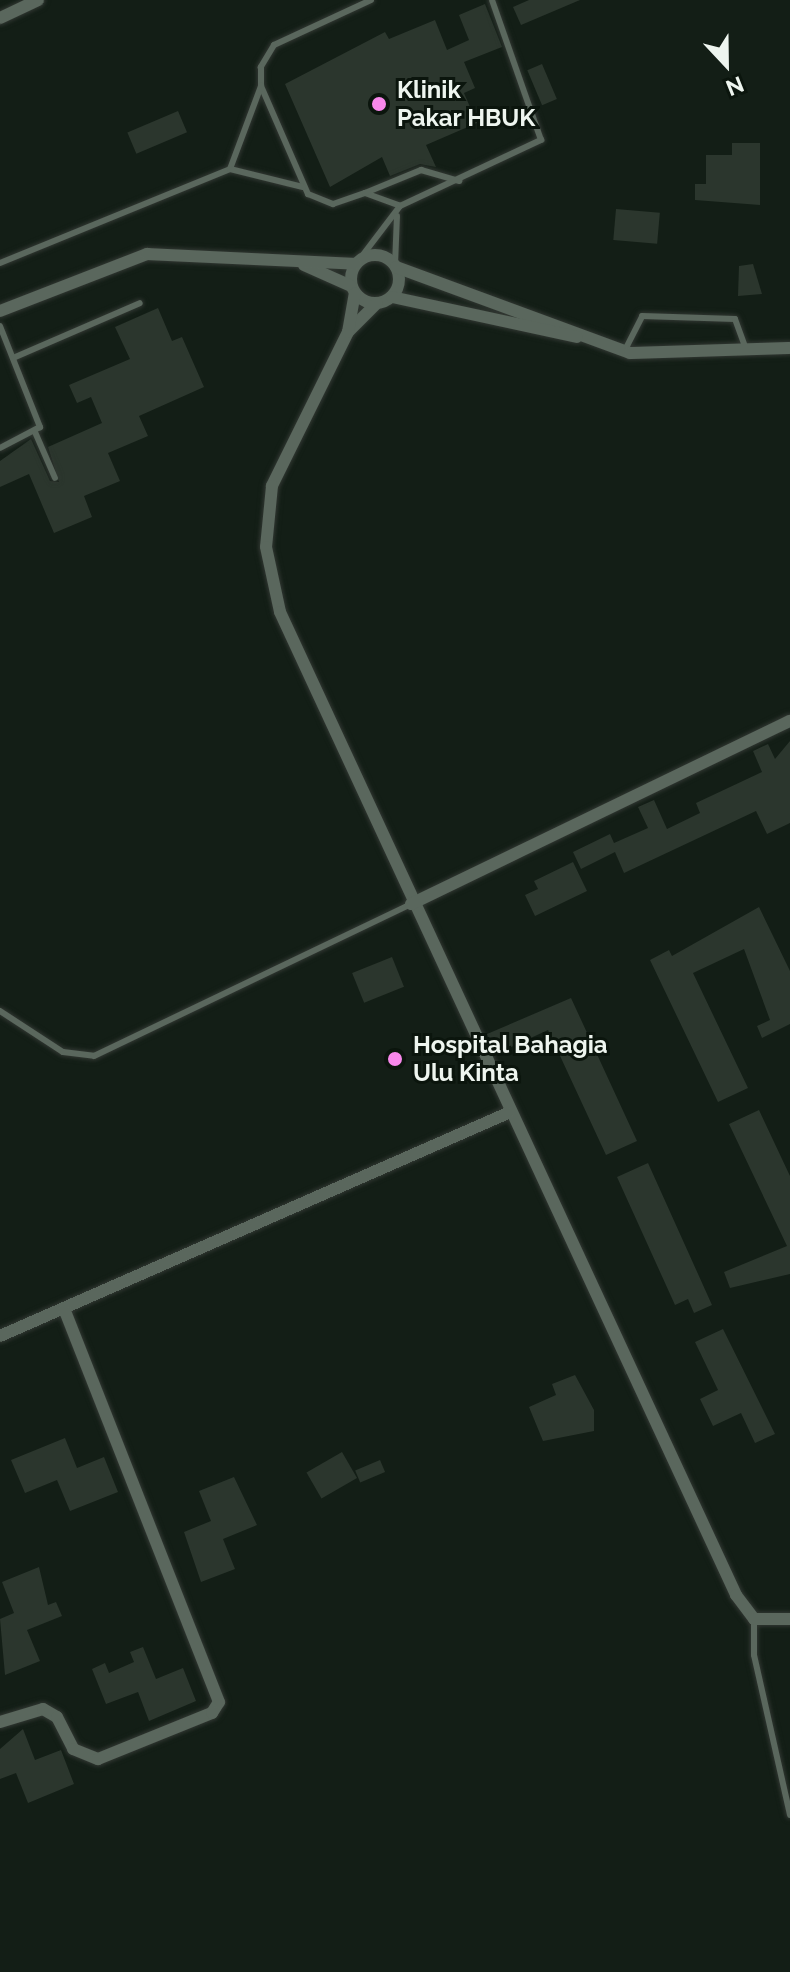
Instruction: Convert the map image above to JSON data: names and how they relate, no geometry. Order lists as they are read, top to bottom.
{
  "places": ["Klinik Pakar HBUK", "Hospital Bahagia Ulu Kinta"],
  "north": "bottom"
}
